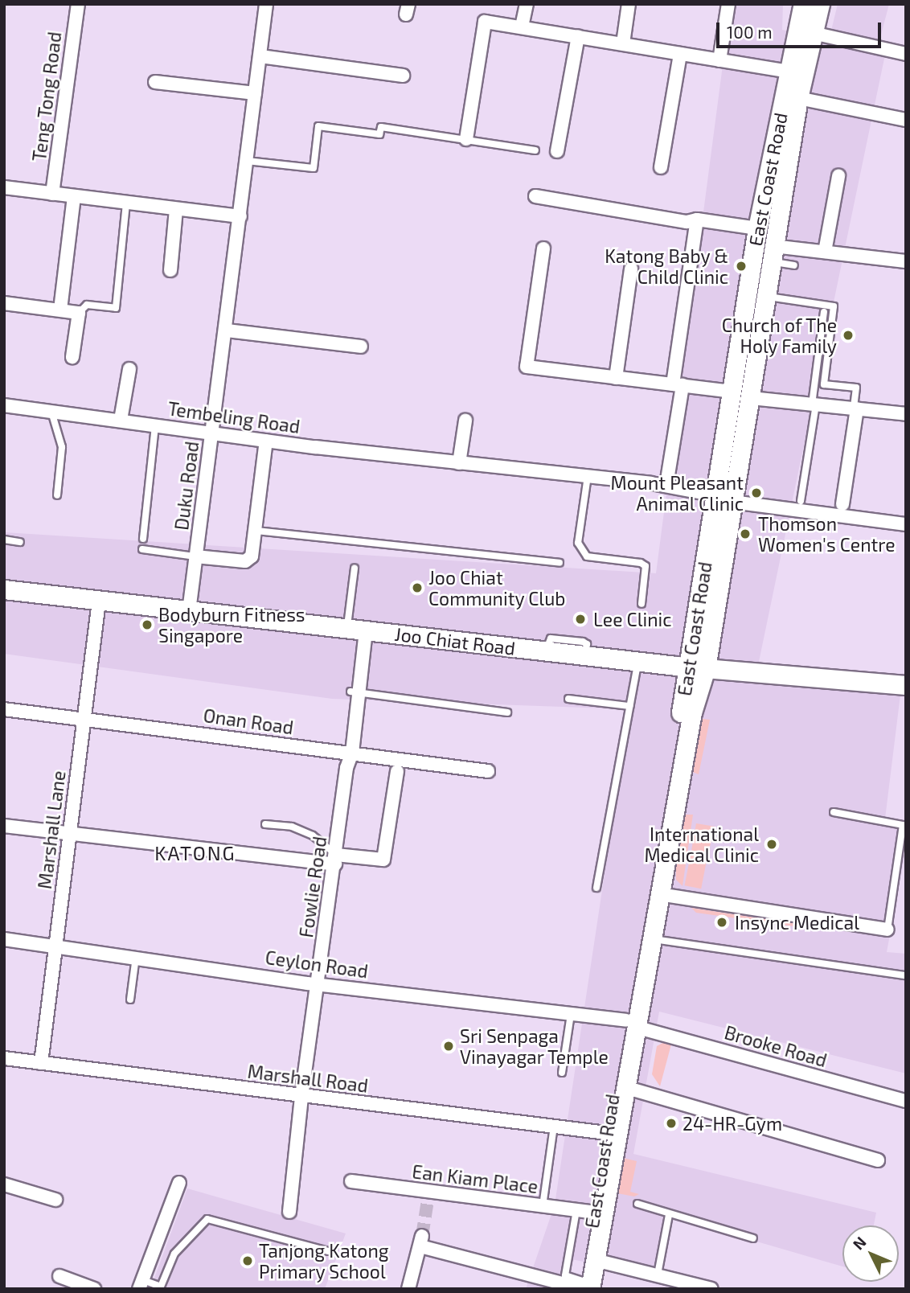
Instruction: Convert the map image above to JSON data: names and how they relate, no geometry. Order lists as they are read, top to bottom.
{
  "streets": {
    "main road": ["East Coast Road", "Joo Chiat Road"],
    "street": [
      "Teng Tong Road",
      "Tembeling Road",
      "Duku Road",
      "Onan Road",
      "Marshall Lane",
      "Fowlie Road",
      "Ceylon Road",
      "Brooke Road",
      "Marshall Road",
      "Ean Kiam Place"
    ]
  },
  "crossings": [
    ["East Coast Road", "Tembeling Road"],
    ["East Coast Road", "Joo Chiat Road"],
    ["East Coast Road", "Ceylon Road"],
    ["East Coast Road", "Brooke Road"],
    ["East Coast Road", "Marshall Road"],
    ["East Coast Road", "Ean Kiam Place"],
    ["Tembeling Road", "Duku Road"],
    ["Duku Road", "Joo Chiat Road"],
    ["Joo Chiat Road", "Marshall Lane"],
    ["Joo Chiat Road", "Fowlie Road"],
    ["Onan Road", "Marshall Lane"],
    ["Onan Road", "Fowlie Road"],
    ["Marshall Lane", "Ceylon Road"],
    ["Marshall Lane", "Marshall Road"],
    ["Fowlie Road", "Ceylon Road"],
    ["Fowlie Road", "Marshall Road"],
    ["Ceylon Road", "Brooke Road"]
  ],
  "districts": ["KATONG"],
  "places": [
    "Katong Baby & Child Clinic",
    "Church of The Holy Family",
    "Mount Pleasant Animal Clinic",
    "Thomson Women's Centre",
    "Joo Chiat Community Club",
    "Lee Clinic",
    "Bodyburn Fitness Singapore",
    "International Medical Clinic",
    "Insync Medical",
    "Sri Senpaga Vinayagar Temple",
    "24-HR-Gym",
    "Tanjong Katong Primary School"
  ],
  "scale_bar": "100 m",
  "north": "top left"
}
